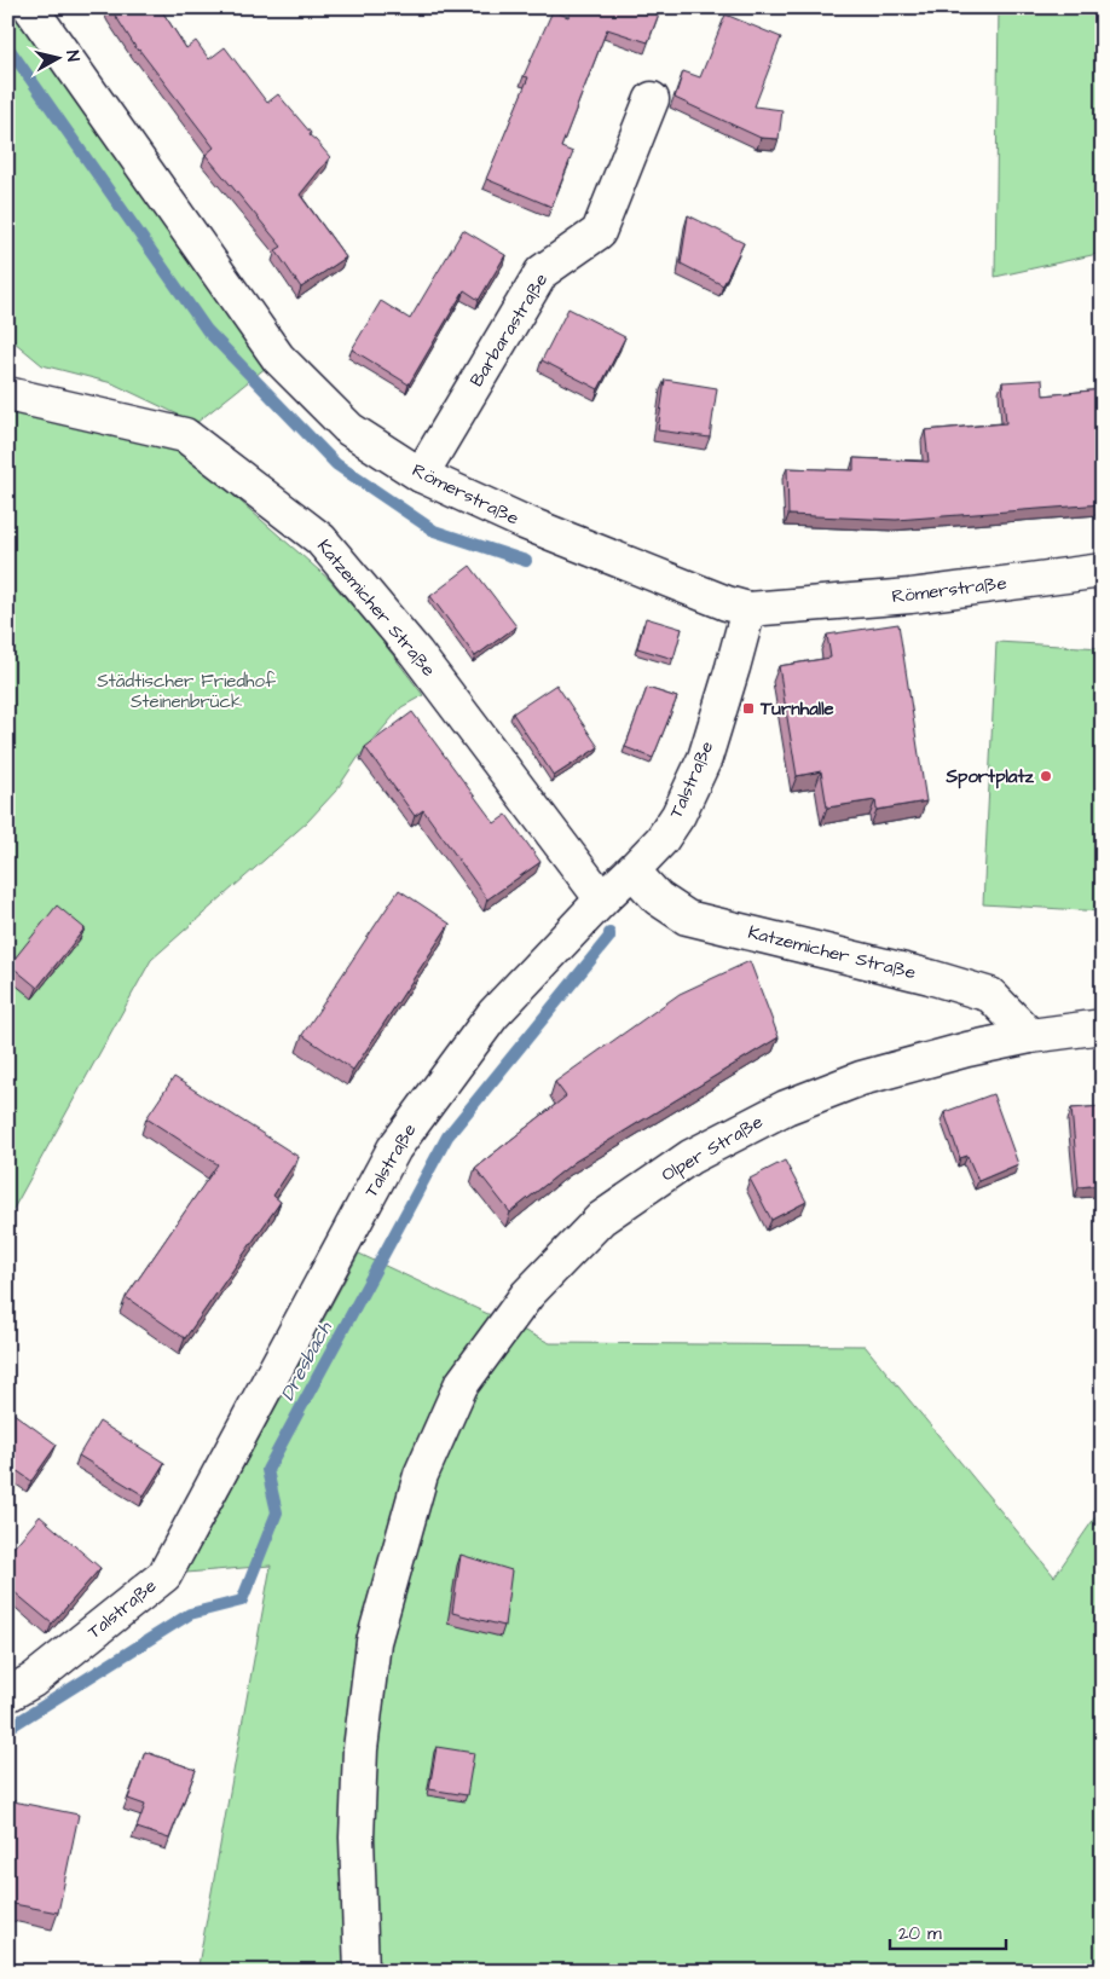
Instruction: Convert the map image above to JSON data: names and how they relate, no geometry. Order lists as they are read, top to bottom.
{
  "streets": {
    "street": [
      "Barbarastraße",
      "Römerstraße",
      "Katzemicher Straße",
      "Talstraße",
      "Olper Straße"
    ]
  },
  "crossings": [
    ["Barbarastraße", "Römerstraße"],
    ["Römerstraße", "Talstraße"],
    ["Katzemicher Straße", "Talstraße"],
    ["Katzemicher Straße", "Olper Straße"]
  ],
  "water": ["Dresbach"],
  "parks": ["Städtischer Friedhof Steinenbrück"],
  "places": {
    "transit": ["Turnhalle"],
    "other": ["Sportplatz"]
  },
  "scale_bar": "20 m",
  "north": "right"
}
